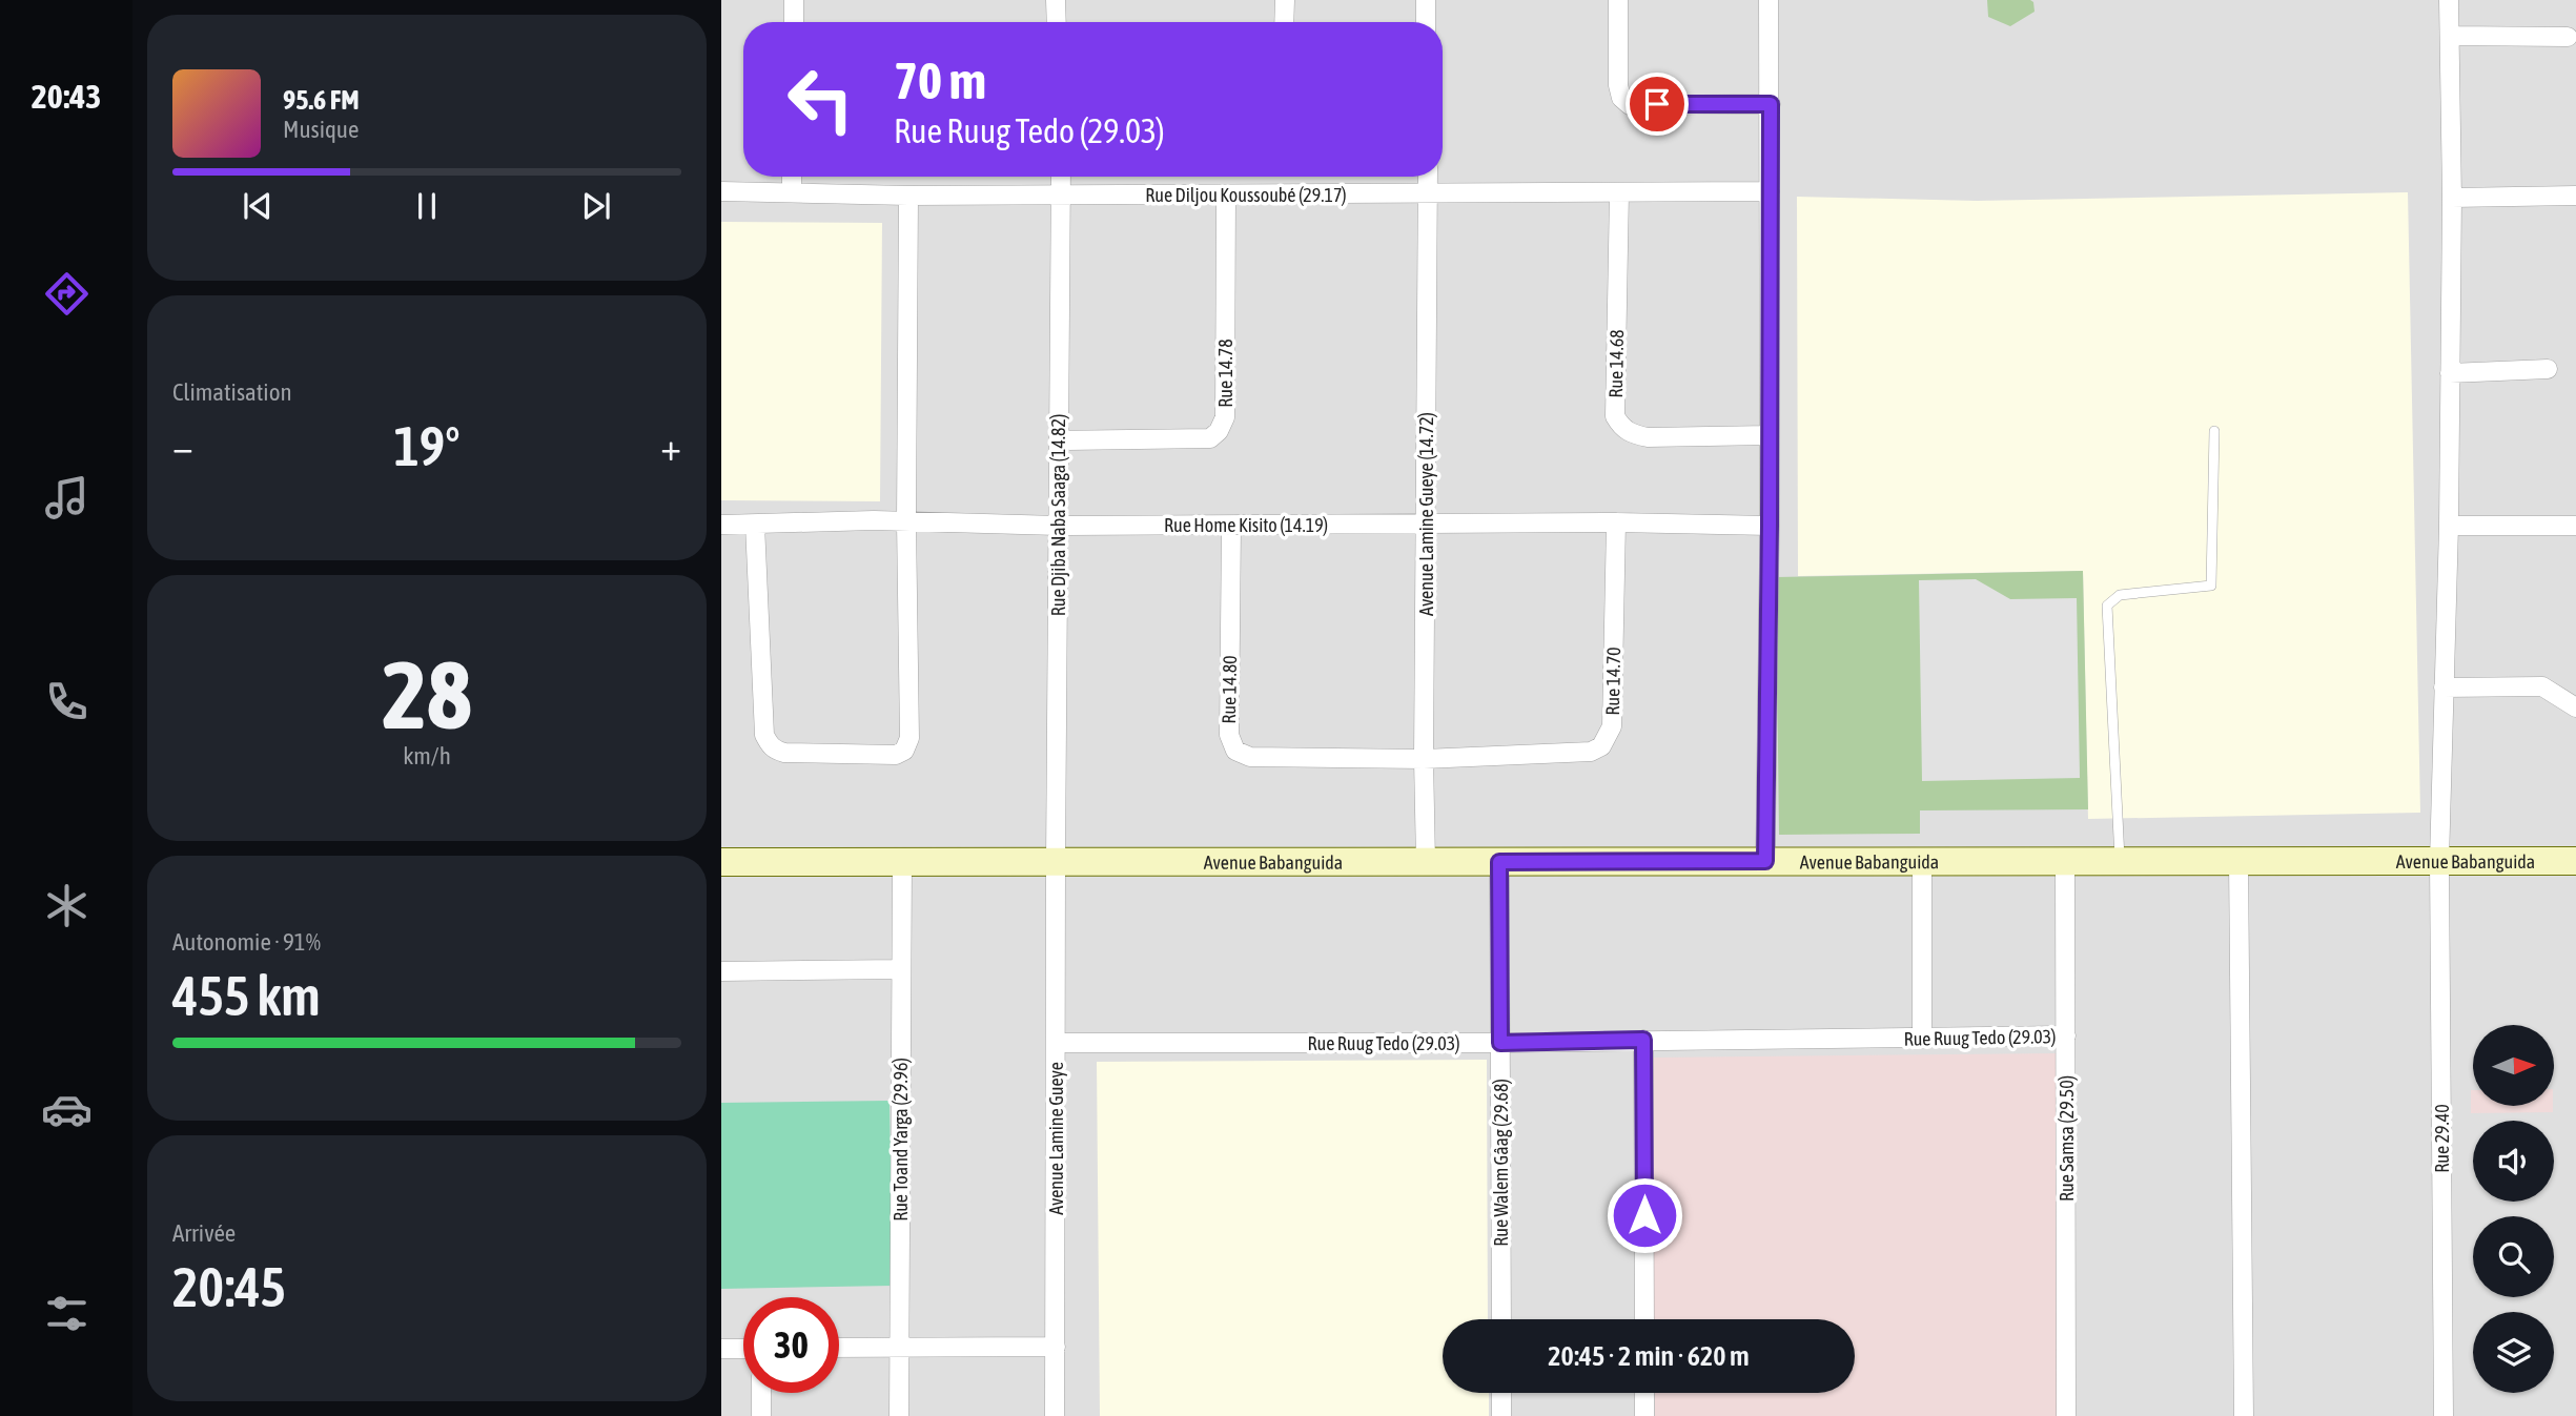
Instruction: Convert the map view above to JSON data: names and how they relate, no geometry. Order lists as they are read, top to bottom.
{
  "streets": {
    "street": [
      "Rue Diljou Koussoubé (29.17)",
      "Rue 14.68",
      "Rue 14.78",
      "Avenue Lamine Gueye (14.72)",
      "Rue Djiba Naba Saaga (14.82)",
      "Rue Home Kisito (14.19)",
      "Rue 14.70",
      "Rue 14.80",
      "Avenue Babanguida",
      "Rue Ruug Tedo (29.03)",
      "Avenue Lamine Gueye",
      "Rue Samsa (29.50)",
      "Rue 29.40",
      "Rue Toand Yarga (29.96)",
      "Rue Walem Gâag (29.68)"
    ]
  },
  "crossings": [
    ["Rue Diljou Koussoubé (29.17)", "Rue 14.68"],
    ["Rue Diljou Koussoubé (29.17)", "Rue 14.78"],
    ["Rue Diljou Koussoubé (29.17)", "Avenue Lamine Gueye (14.72)"],
    ["Rue Diljou Koussoubé (29.17)", "Rue Djiba Naba Saaga (14.82)"],
    ["Rue 14.78", "Rue Djiba Naba Saaga (14.82)"],
    ["Avenue Lamine Gueye (14.72)", "Rue Home Kisito (14.19)"],
    ["Avenue Lamine Gueye (14.72)", "Rue 14.70"],
    ["Avenue Lamine Gueye (14.72)", "Rue 14.80"],
    ["Avenue Lamine Gueye (14.72)", "Avenue Babanguida"],
    ["Rue Djiba Naba Saaga (14.82)", "Rue Home Kisito (14.19)"],
    ["Rue Djiba Naba Saaga (14.82)", "Avenue Babanguida"],
    ["Rue Djiba Naba Saaga (14.82)", "Avenue Lamine Gueye"],
    ["Rue Home Kisito (14.19)", "Rue 14.70"],
    ["Rue Home Kisito (14.19)", "Rue 14.80"],
    ["Rue 14.70", "Rue 14.80"],
    ["Avenue Babanguida", "Avenue Lamine Gueye"],
    ["Avenue Babanguida", "Rue Samsa (29.50)"],
    ["Avenue Babanguida", "Rue 29.40"],
    ["Avenue Babanguida", "Rue Toand Yarga (29.96)"],
    ["Avenue Babanguida", "Rue Walem Gâag (29.68)"],
    ["Rue Ruug Tedo (29.03)", "Avenue Lamine Gueye"],
    ["Rue Ruug Tedo (29.03)", "Rue Samsa (29.50)"],
    ["Rue Ruug Tedo (29.03)", "Rue Walem Gâag (29.68)"]
  ],
  "north": "right",
  "page": {
    "tabs": "20:43",
    "turn": ["70 m", "Rue Ruug Tedo (29.03)"],
    "song": ["95.6 FM", "Musique"],
    "tile": [
      "Climatisation",
      ["28", "km/h"],
      ["Autonomie · 91%", "455 km"],
      ["Arrivée", "20:45"]
    ],
    "heat": ["−", "19°", "+"],
    "limit": "30",
    "trip": "20:45 · 2 min · 620 m"
  }
}
